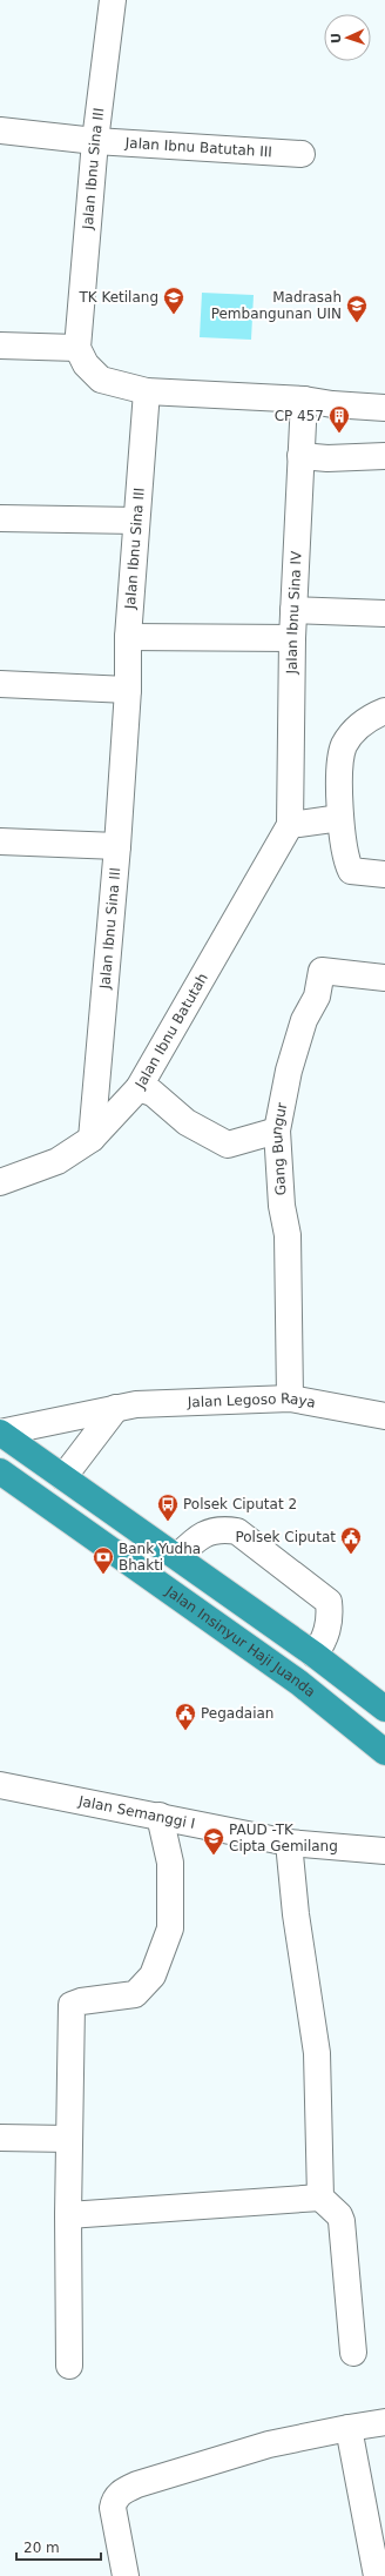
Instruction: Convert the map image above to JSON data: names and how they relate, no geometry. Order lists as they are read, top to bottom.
{
  "streets": {
    "highway": ["Jalan Insinyur Haji Juanda"],
    "street": [
      "Jalan Ibnu Batutah III",
      "Jalan Ibnu Sina III",
      "Jalan Ibnu Sina IV",
      "Jalan Ibnu Batutah",
      "Gang Bungur",
      "Jalan Legoso Raya",
      "Jalan Semanggi I"
    ]
  },
  "crossings": [
    ["Jalan Ibnu Batutah III", "Jalan Ibnu Sina III"],
    ["Jalan Ibnu Sina III", "Jalan Ibnu Batutah"],
    ["Jalan Ibnu Sina IV", "Jalan Ibnu Batutah"],
    ["Gang Bungur", "Jalan Legoso Raya"]
  ],
  "places": {
    "school or university": ["TK Ketilang", "Madrasah Pembangunan UIN", "PAUD -TK Cipta Gemilang"],
    "building": ["CP 457"],
    "bus stop": ["Polsek Ciputat 2"],
    "public building": ["Polsek Ciputat", "Pegadaian"],
    "bank": ["Bank Yudha Bhakti"]
  },
  "scale_bar": "20 m",
  "north": "left"
}
